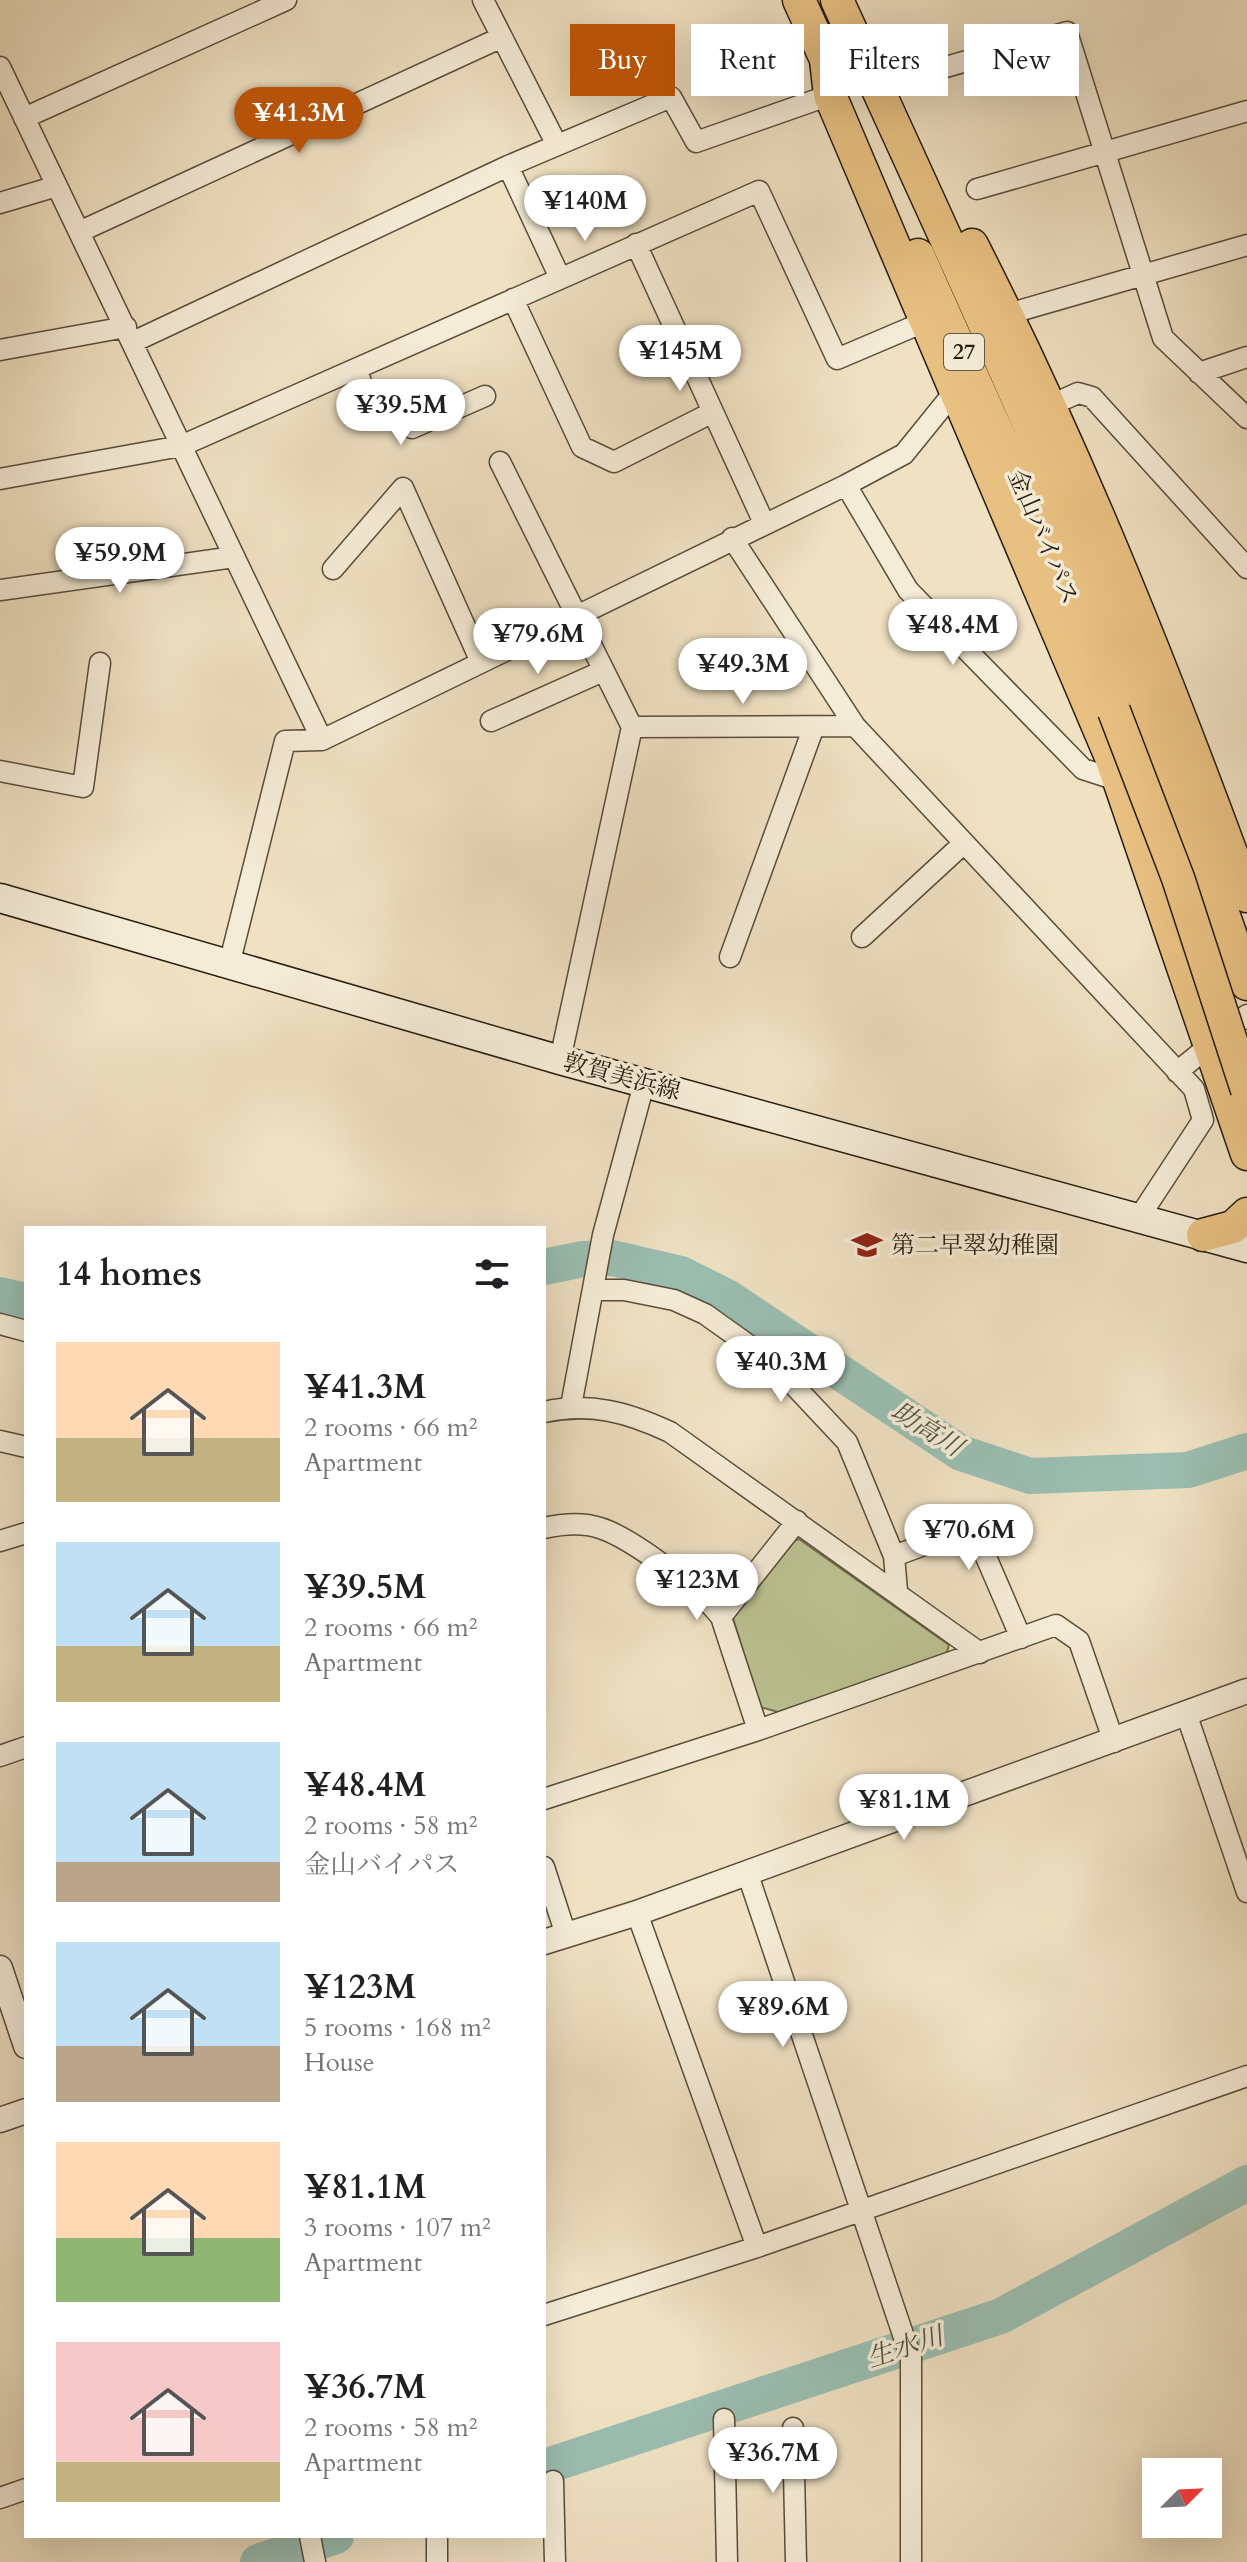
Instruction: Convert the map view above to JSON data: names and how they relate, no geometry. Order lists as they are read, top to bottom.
{
  "streets": {
    "highway": ["27", "金山バイパス"],
    "main road": ["敦賀美浜線"]
  },
  "water": ["助高川", "生水川"],
  "places": {
    "school or university": ["第二早翠幼稚園"]
  },
  "north": "top right",
  "page": {
    "chip": [
      "Buy",
      "Rent",
      "Filters",
      "New"
    ],
    "price": [
      "¥41.3M",
      "¥140M",
      "¥145M",
      "¥39.5M",
      "¥59.9M",
      "¥48.4M",
      "¥79.6M",
      "¥49.3M",
      "¥40.3M",
      "¥70.6M",
      "¥123M",
      "¥81.1M",
      "¥89.6M",
      "¥36.7M"
    ],
    "heading": "14 homes",
    "list": [
      {
        "name": "¥41.3M",
        "note": "2 rooms · 66 m² · Apartment"
      },
      {
        "name": "¥39.5M",
        "note": "2 rooms · 66 m² · Apartment"
      },
      {
        "name": "¥48.4M",
        "note": "2 rooms · 58 m² · 金山バイパス"
      },
      {
        "name": "¥123M",
        "note": "5 rooms · 168 m² · House"
      },
      {
        "name": "¥81.1M",
        "note": "3 rooms · 107 m² · Apartment"
      },
      {
        "name": "¥36.7M",
        "note": "2 rooms · 58 m² · Apartment"
      }
    ]
  }
}
